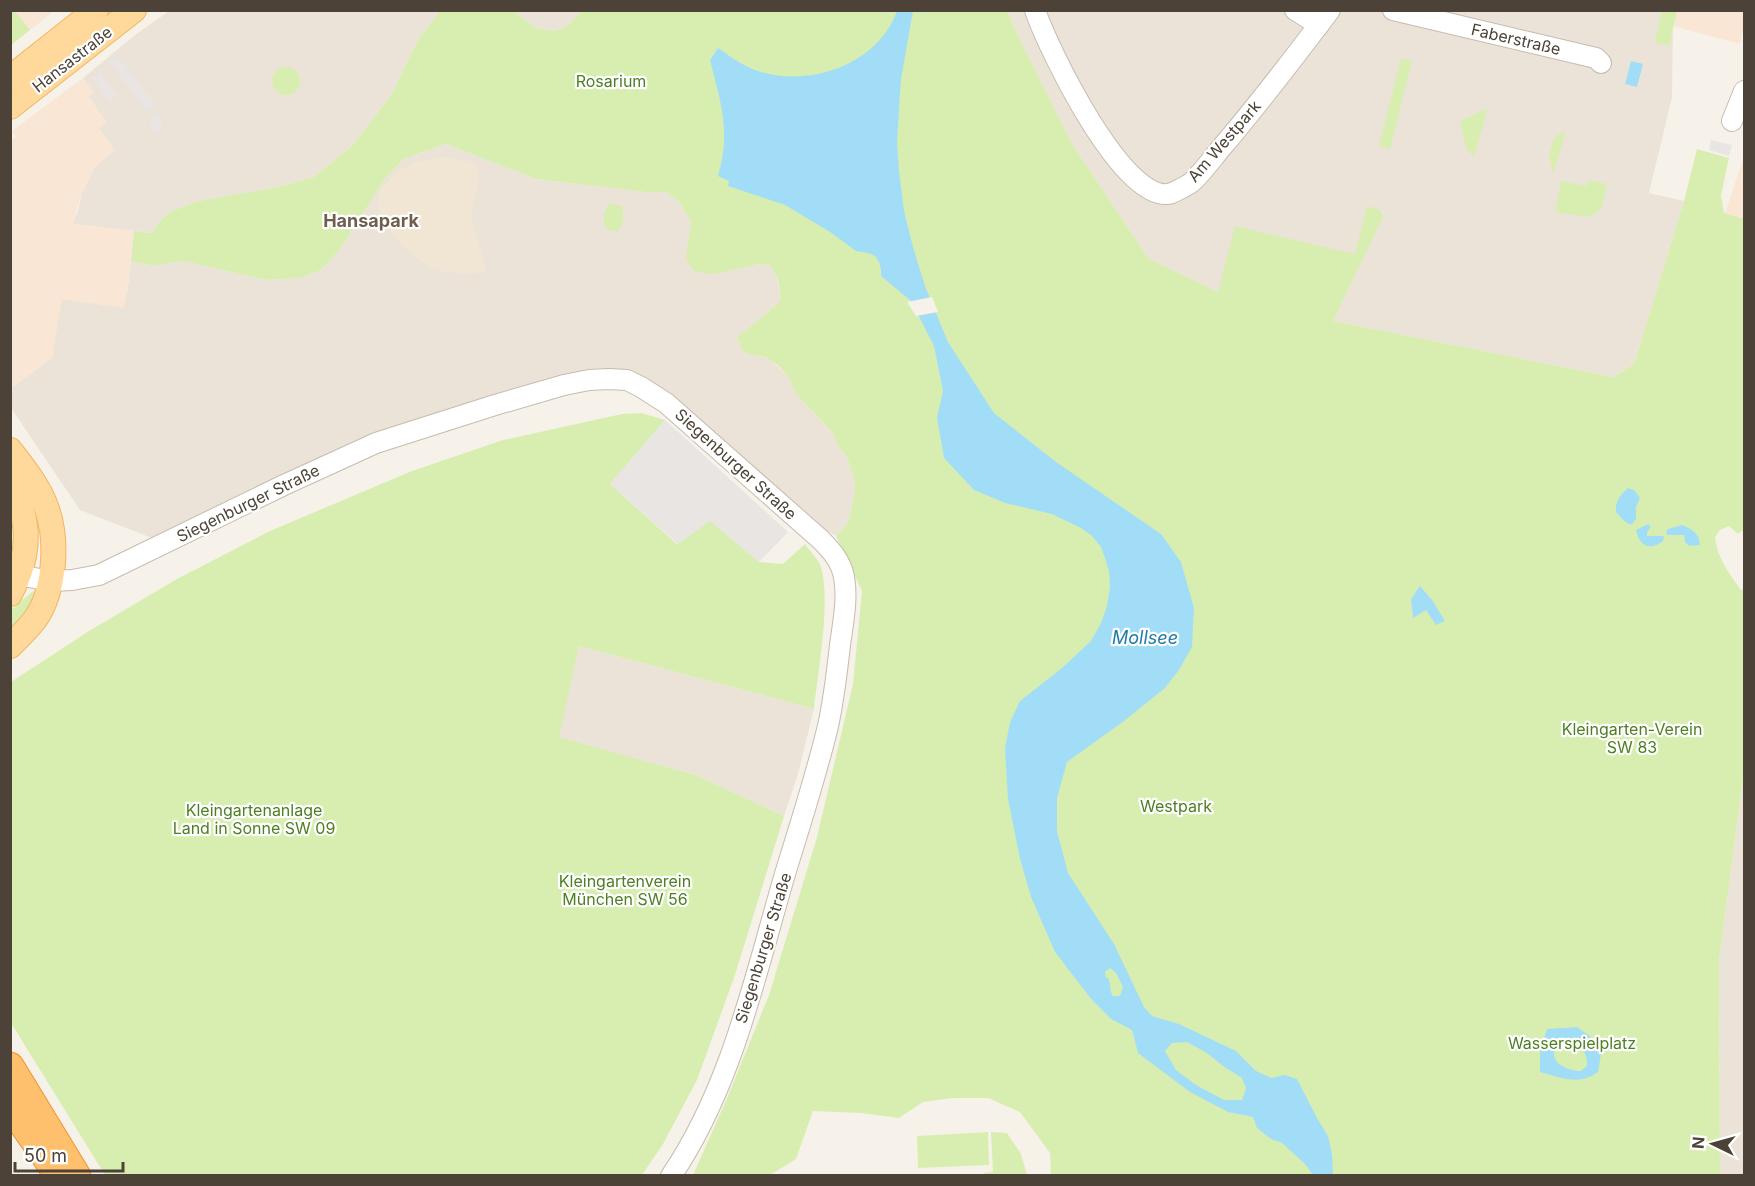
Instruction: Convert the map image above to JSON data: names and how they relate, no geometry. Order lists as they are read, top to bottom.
{
  "streets": {
    "main road": ["Hansastraße"],
    "street": ["Faberstraße", "Am Westpark", "Siegenburger Straße"]
  },
  "districts": ["Hansapark"],
  "water": ["Mollsee"],
  "parks": [
    "Rosarium",
    "Kleingarten-Verein SW 83",
    "Westpark",
    "Kleingartenanlage Land in Sonne SW 09",
    "Kleingartenverein München SW 56",
    "Wasserspielplatz"
  ],
  "scale_bar": "50 m",
  "north": "left"
}
